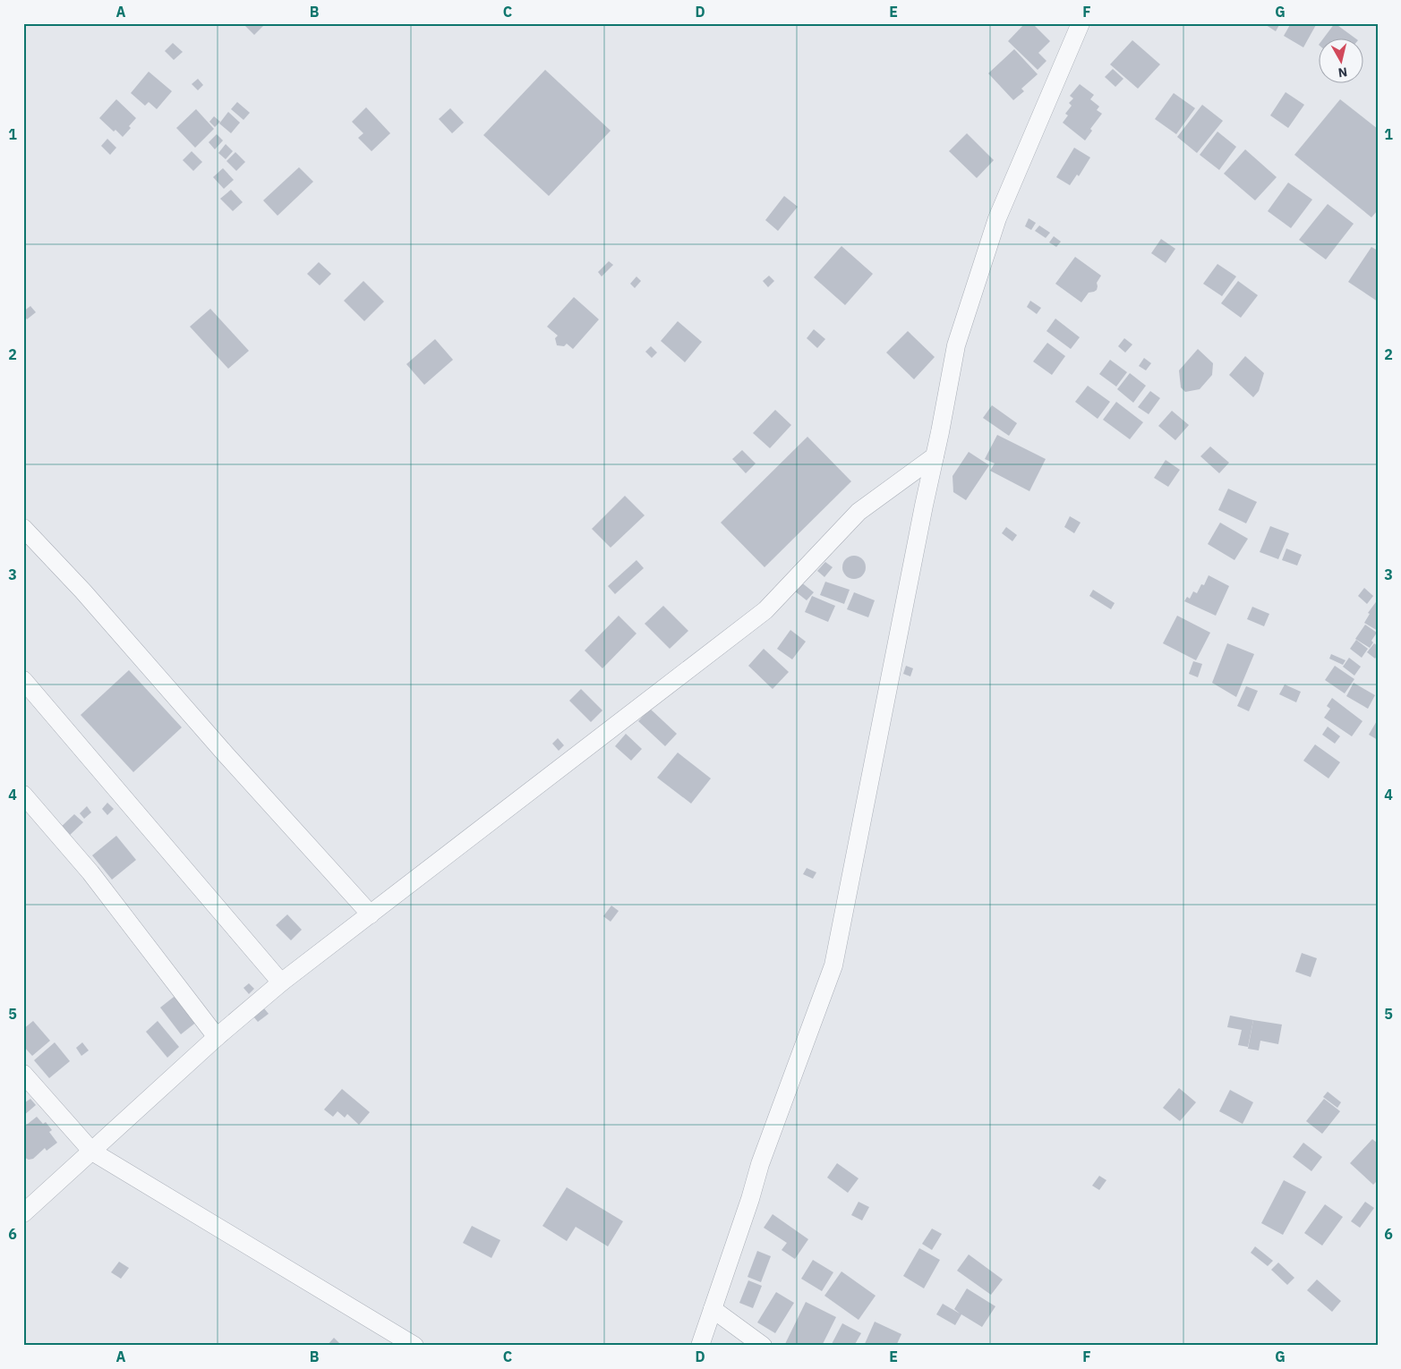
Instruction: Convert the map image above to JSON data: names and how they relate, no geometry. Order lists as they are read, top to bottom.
{
  "north": "bottom",
  "grid": {
    "columns": [
      "A",
      "B",
      "C",
      "D",
      "E",
      "F",
      "G"
    ],
    "rows": [
      "1",
      "2",
      "3",
      "4",
      "5",
      "6"
    ]
  }
}
